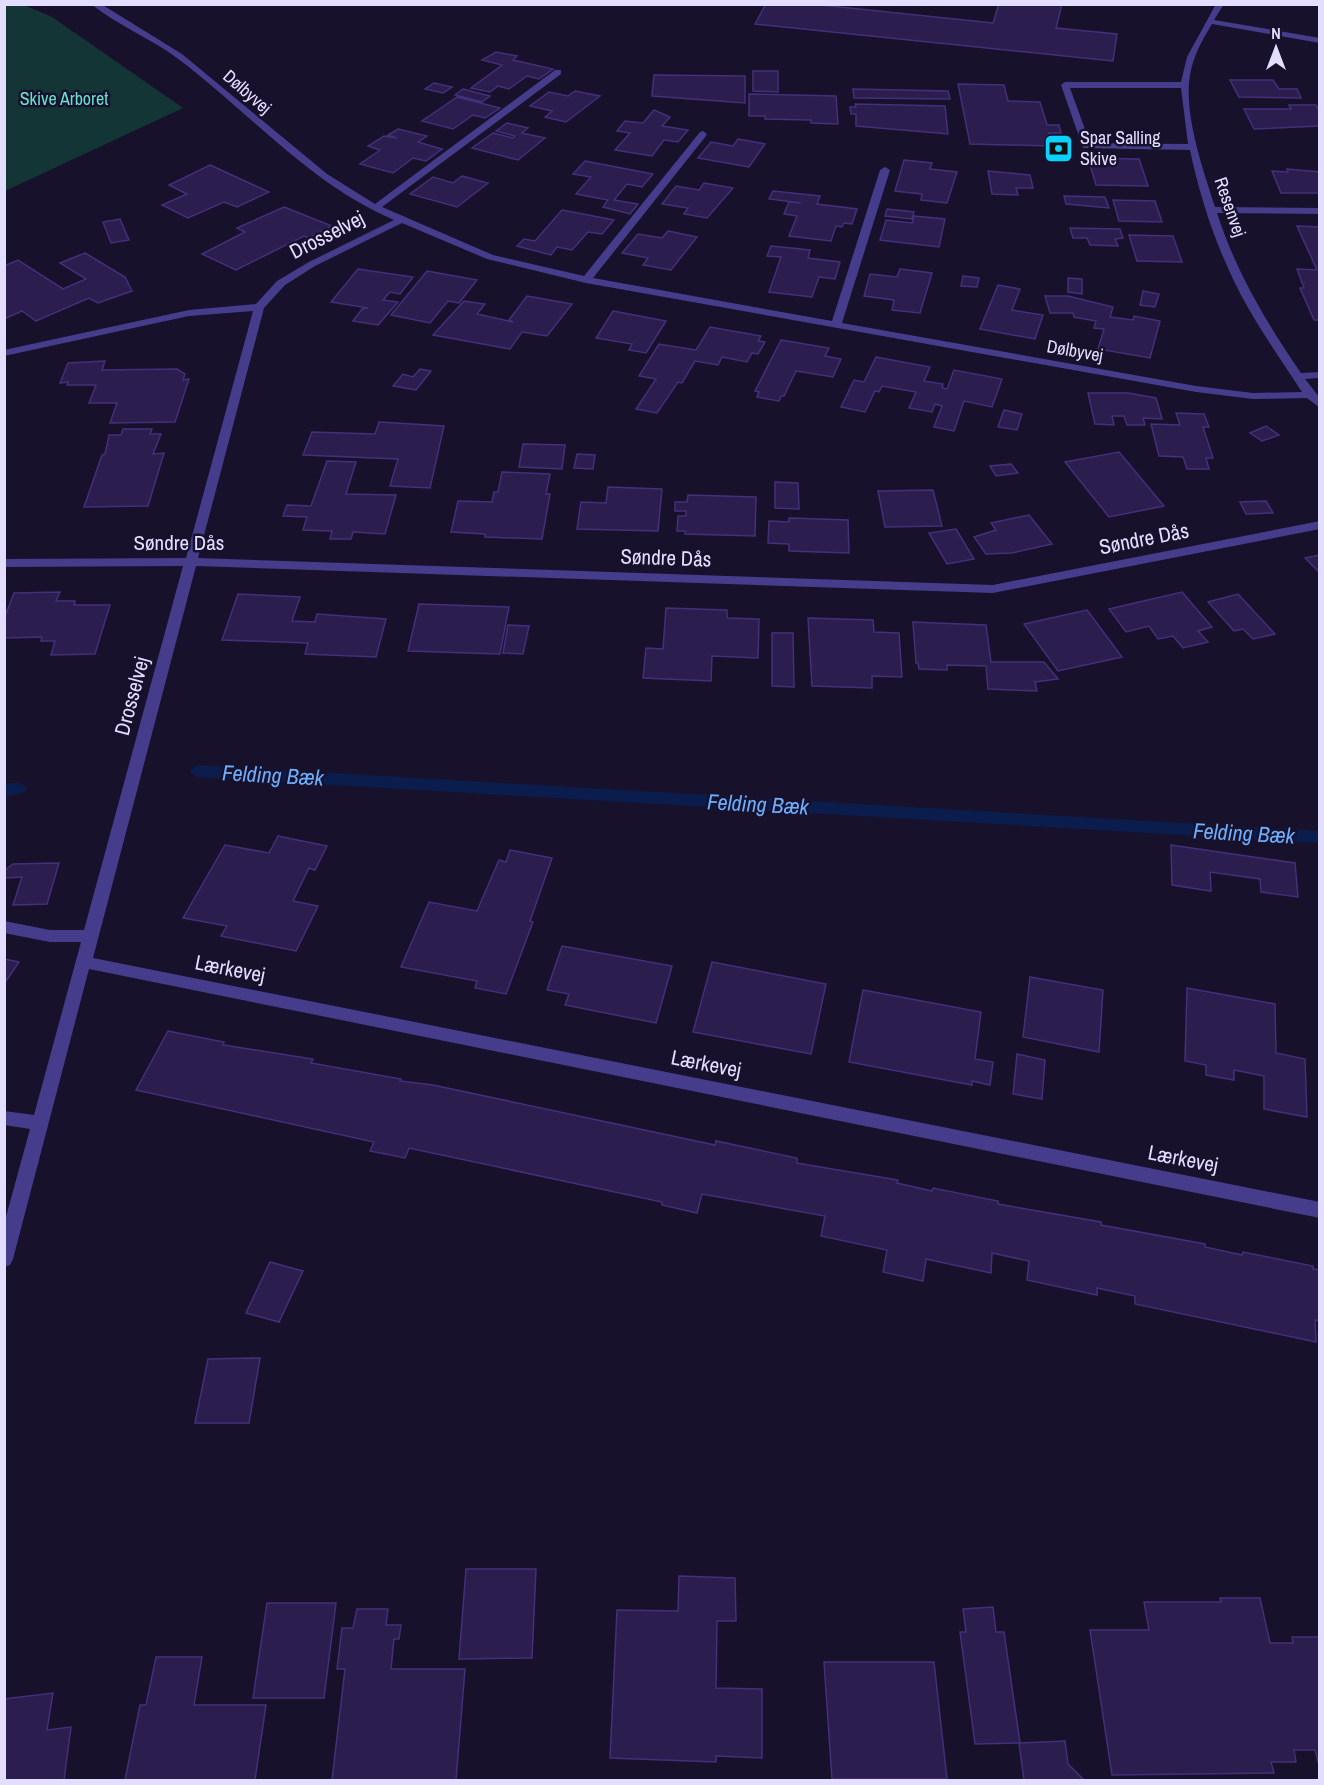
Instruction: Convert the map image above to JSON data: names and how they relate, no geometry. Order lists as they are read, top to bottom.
{
  "streets": {
    "street": [
      "Dølbyvej",
      "Resenvej",
      "Drosselvej",
      "Søndre Dås",
      "Lærkevej"
    ]
  },
  "crossings": [
    ["Dølbyvej", "Resenvej"],
    ["Dølbyvej", "Drosselvej"],
    ["Drosselvej", "Søndre Dås"],
    ["Drosselvej", "Lærkevej"]
  ],
  "water": ["Felding Bæk"],
  "parks": ["Skive Arboret"],
  "places": {
    "bank": ["Spar Salling Skive"]
  },
  "north": "top"
}
